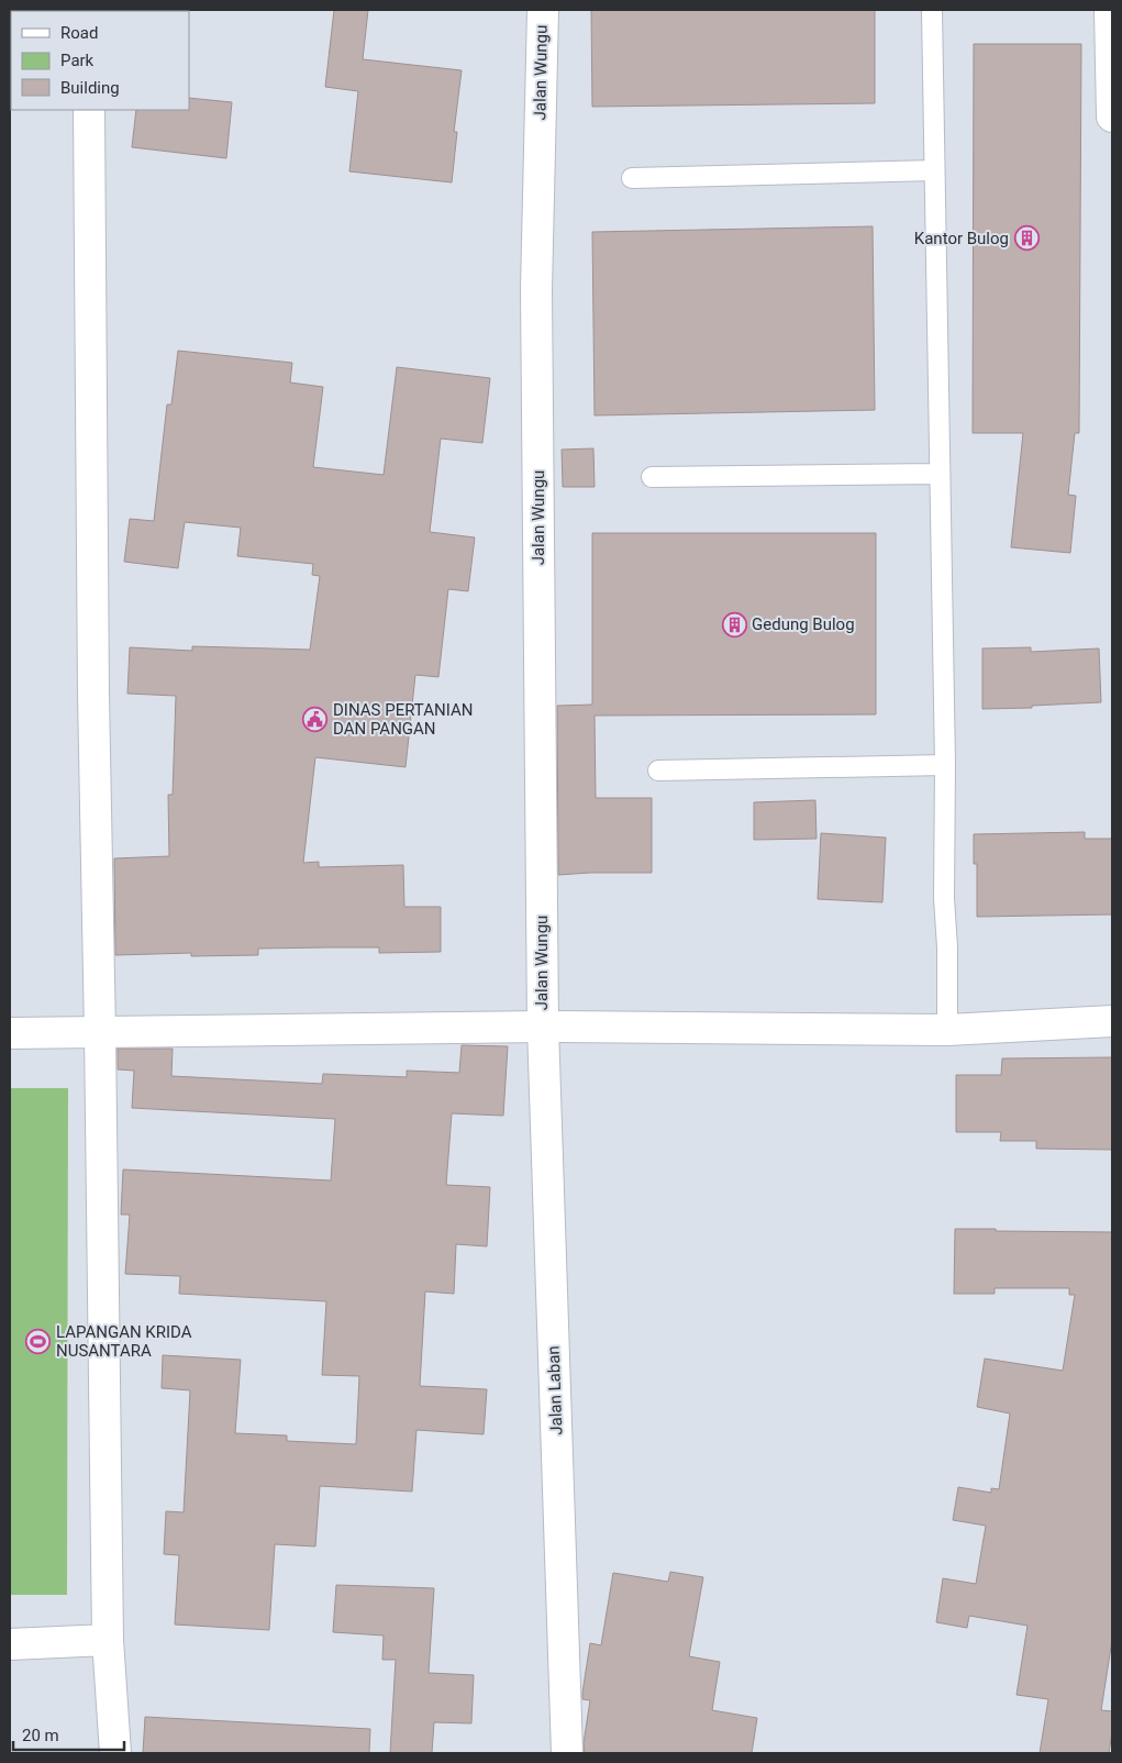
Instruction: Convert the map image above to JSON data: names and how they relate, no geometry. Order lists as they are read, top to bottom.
{
  "streets": {
    "main road": ["Jalan Wungu", "Jalan Laban"]
  },
  "crossings": [
    ["Jalan Wungu", "Jalan Laban"]
  ],
  "places": {
    "building": ["Kantor Bulog", "Gedung Bulog"],
    "public building": ["DINAS PERTANIAN DAN PANGAN"],
    "sports": ["LAPANGAN KRIDA NUSANTARA"]
  },
  "legend": ["Road", "Park", "Building"],
  "scale_bar": "20 m"
}
